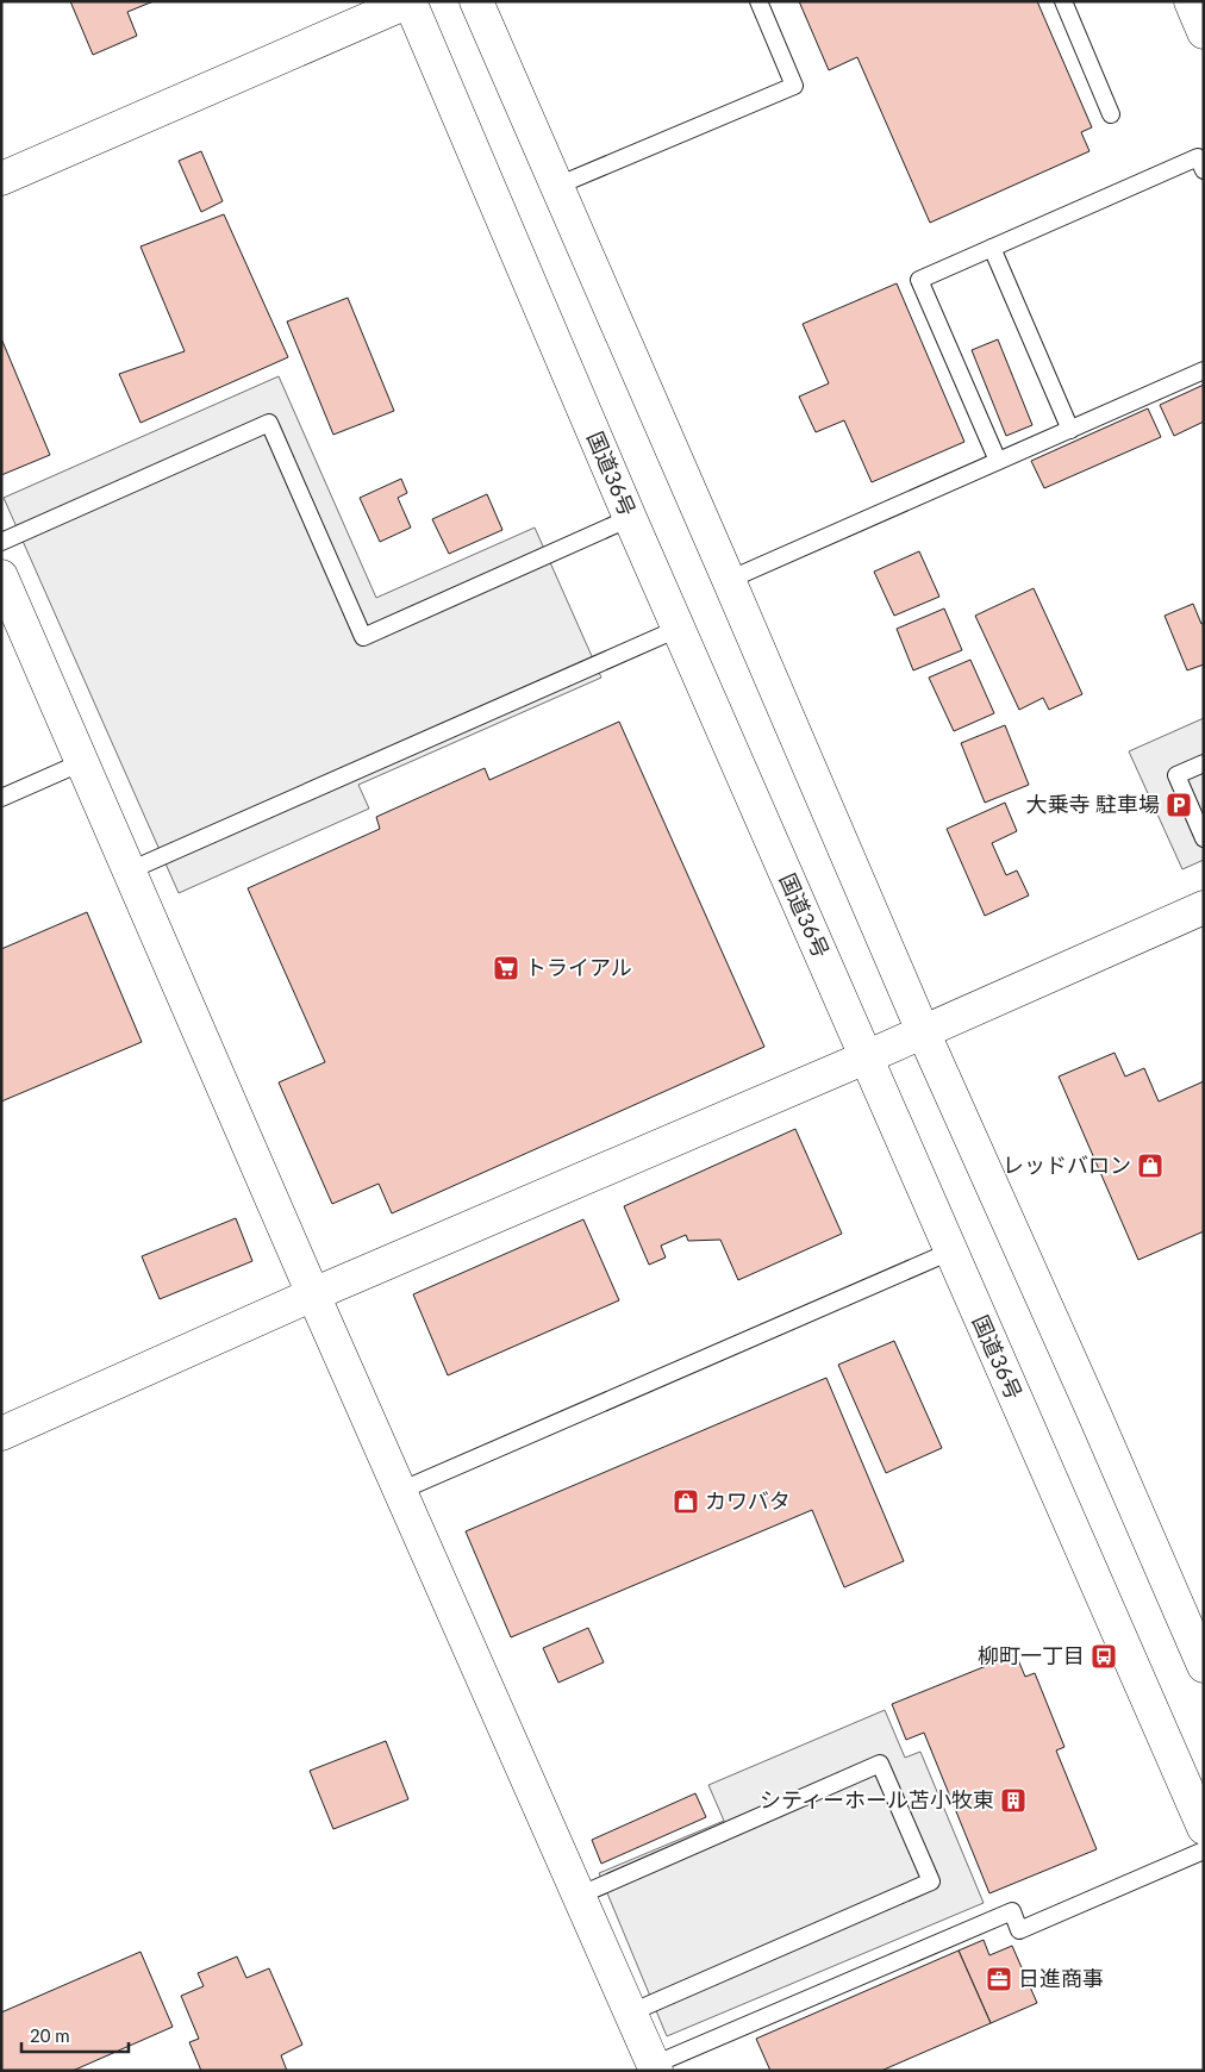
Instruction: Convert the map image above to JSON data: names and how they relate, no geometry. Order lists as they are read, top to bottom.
{
  "streets": {
    "main road": ["国道36号"]
  },
  "places": {
    "parking": ["大乗寺 駐車場"],
    "supermarket": ["トライアル"],
    "shop": ["レッドバロン", "カワバタ"],
    "bus stop": ["柳町一丁目"],
    "building": ["シティーホール苫小牧東"],
    "office": ["日進商事"]
  },
  "scale_bar": "20 m"
}
